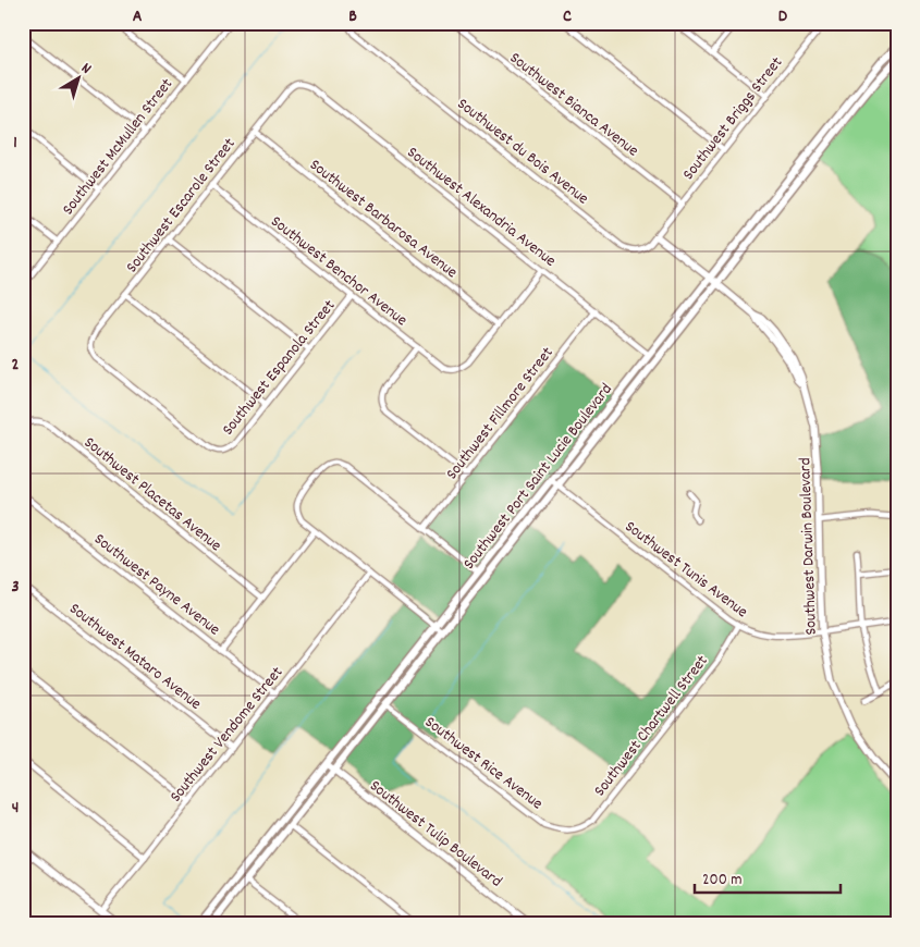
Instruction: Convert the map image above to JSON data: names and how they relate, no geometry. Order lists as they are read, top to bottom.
{
  "streets": {
    "main road": ["Southwest Port Saint Lucie Boulevard"],
    "street": [
      "Southwest Bianca Avenue",
      "Southwest Briggs Street",
      "Southwest McMullen Street",
      "Southwest du Bois Avenue",
      "Southwest Escarole Street",
      "Southwest Alexandria Avenue",
      "Southwest Barbarosa Avenue",
      "Southwest Benchor Avenue",
      "Southwest Espanola Street",
      "Southwest Fillmore Street",
      "Southwest Placetas Avenue",
      "Southwest Darwin Boulevard",
      "Southwest Tunis Avenue",
      "Southwest Payne Avenue",
      "Southwest Mataro Avenue",
      "Southwest Chartwell Street",
      "Southwest Vendome Street",
      "Southwest Rice Avenue",
      "Southwest Tulip Boulevard"
    ]
  },
  "crossings": [
    ["Southwest Bianca Avenue", "Southwest Briggs Street"],
    ["Southwest Bianca Avenue", "Southwest du Bois Avenue"],
    ["Southwest Briggs Street", "Southwest du Bois Avenue"],
    ["Southwest du Bois Avenue", "Southwest Darwin Boulevard"],
    ["Southwest Escarole Street", "Southwest Alexandria Avenue"],
    ["Southwest Escarole Street", "Southwest Barbarosa Avenue"],
    ["Southwest Escarole Street", "Southwest Benchor Avenue"],
    ["Southwest Escarole Street", "Southwest Espanola Street"],
    ["Southwest Alexandria Avenue", "Southwest Fillmore Street"],
    ["Southwest Alexandria Avenue", "Southwest Port Saint Lucie Boulevard"],
    ["Southwest Barbarosa Avenue", "Southwest Benchor Avenue"],
    ["Southwest Benchor Avenue", "Southwest Espanola Street"],
    ["Southwest Port Saint Lucie Boulevard", "Southwest Darwin Boulevard"],
    ["Southwest Port Saint Lucie Boulevard", "Southwest Tunis Avenue"],
    ["Southwest Port Saint Lucie Boulevard", "Southwest Rice Avenue"],
    ["Southwest Port Saint Lucie Boulevard", "Southwest Tulip Boulevard"],
    ["Southwest Darwin Boulevard", "Southwest Tunis Avenue"],
    ["Southwest Tunis Avenue", "Southwest Chartwell Street"],
    ["Southwest Payne Avenue", "Southwest Vendome Street"],
    ["Southwest Mataro Avenue", "Southwest Vendome Street"],
    ["Southwest Chartwell Street", "Southwest Rice Avenue"]
  ],
  "scale_bar": "200 m",
  "north": "top right",
  "grid": {
    "columns": [
      "A",
      "B",
      "C",
      "D"
    ],
    "rows": [
      "1",
      "2",
      "3",
      "4"
    ]
  }
}
